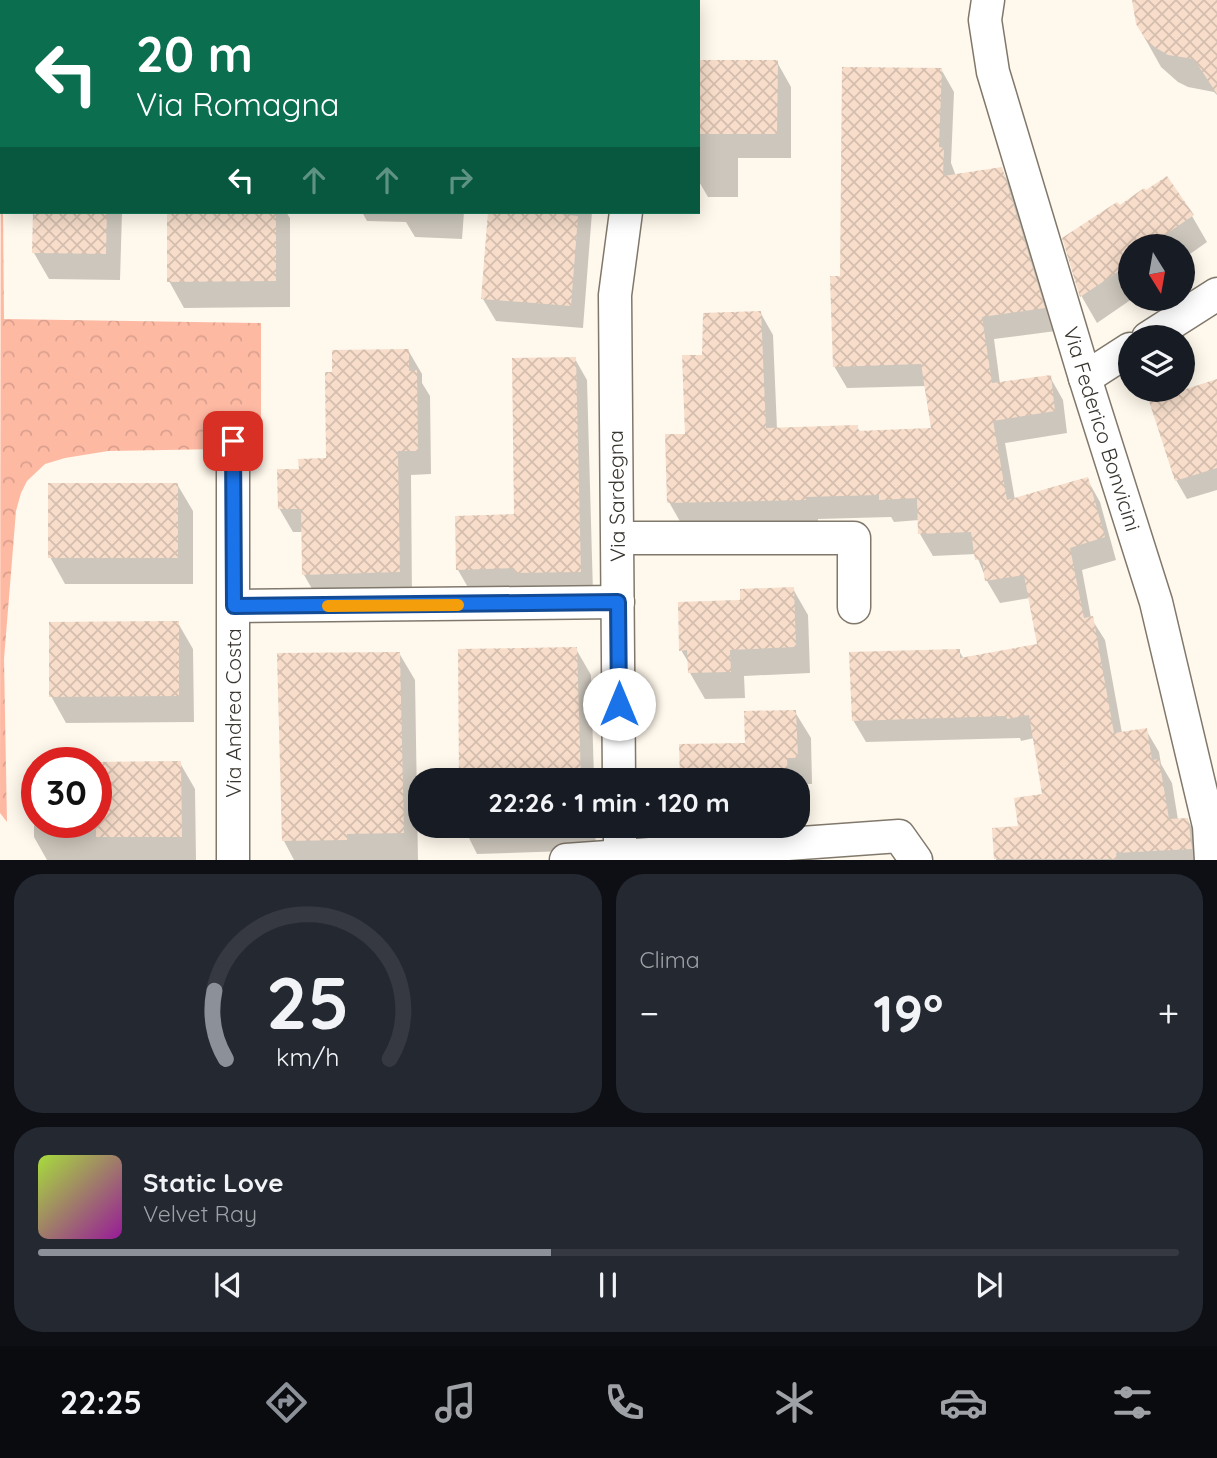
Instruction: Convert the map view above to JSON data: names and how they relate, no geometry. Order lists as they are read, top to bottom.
{
  "streets": {
    "street": ["Via Federico Bonvicini", "Via Sardegna", "Via Andrea Costa"]
  },
  "north": "bottom",
  "page": {
    "turn": ["20 m", "Via Romagna"],
    "limit": "30",
    "trip": "22:26 · 1 min · 120 m",
    "tile": "Clima",
    "heat": ["−", "19°", "+"],
    "song": ["Static Love", "Velvet Ray"],
    "tabs": "22:25",
    "gauge": ["25", "km/h"]
  }
}
